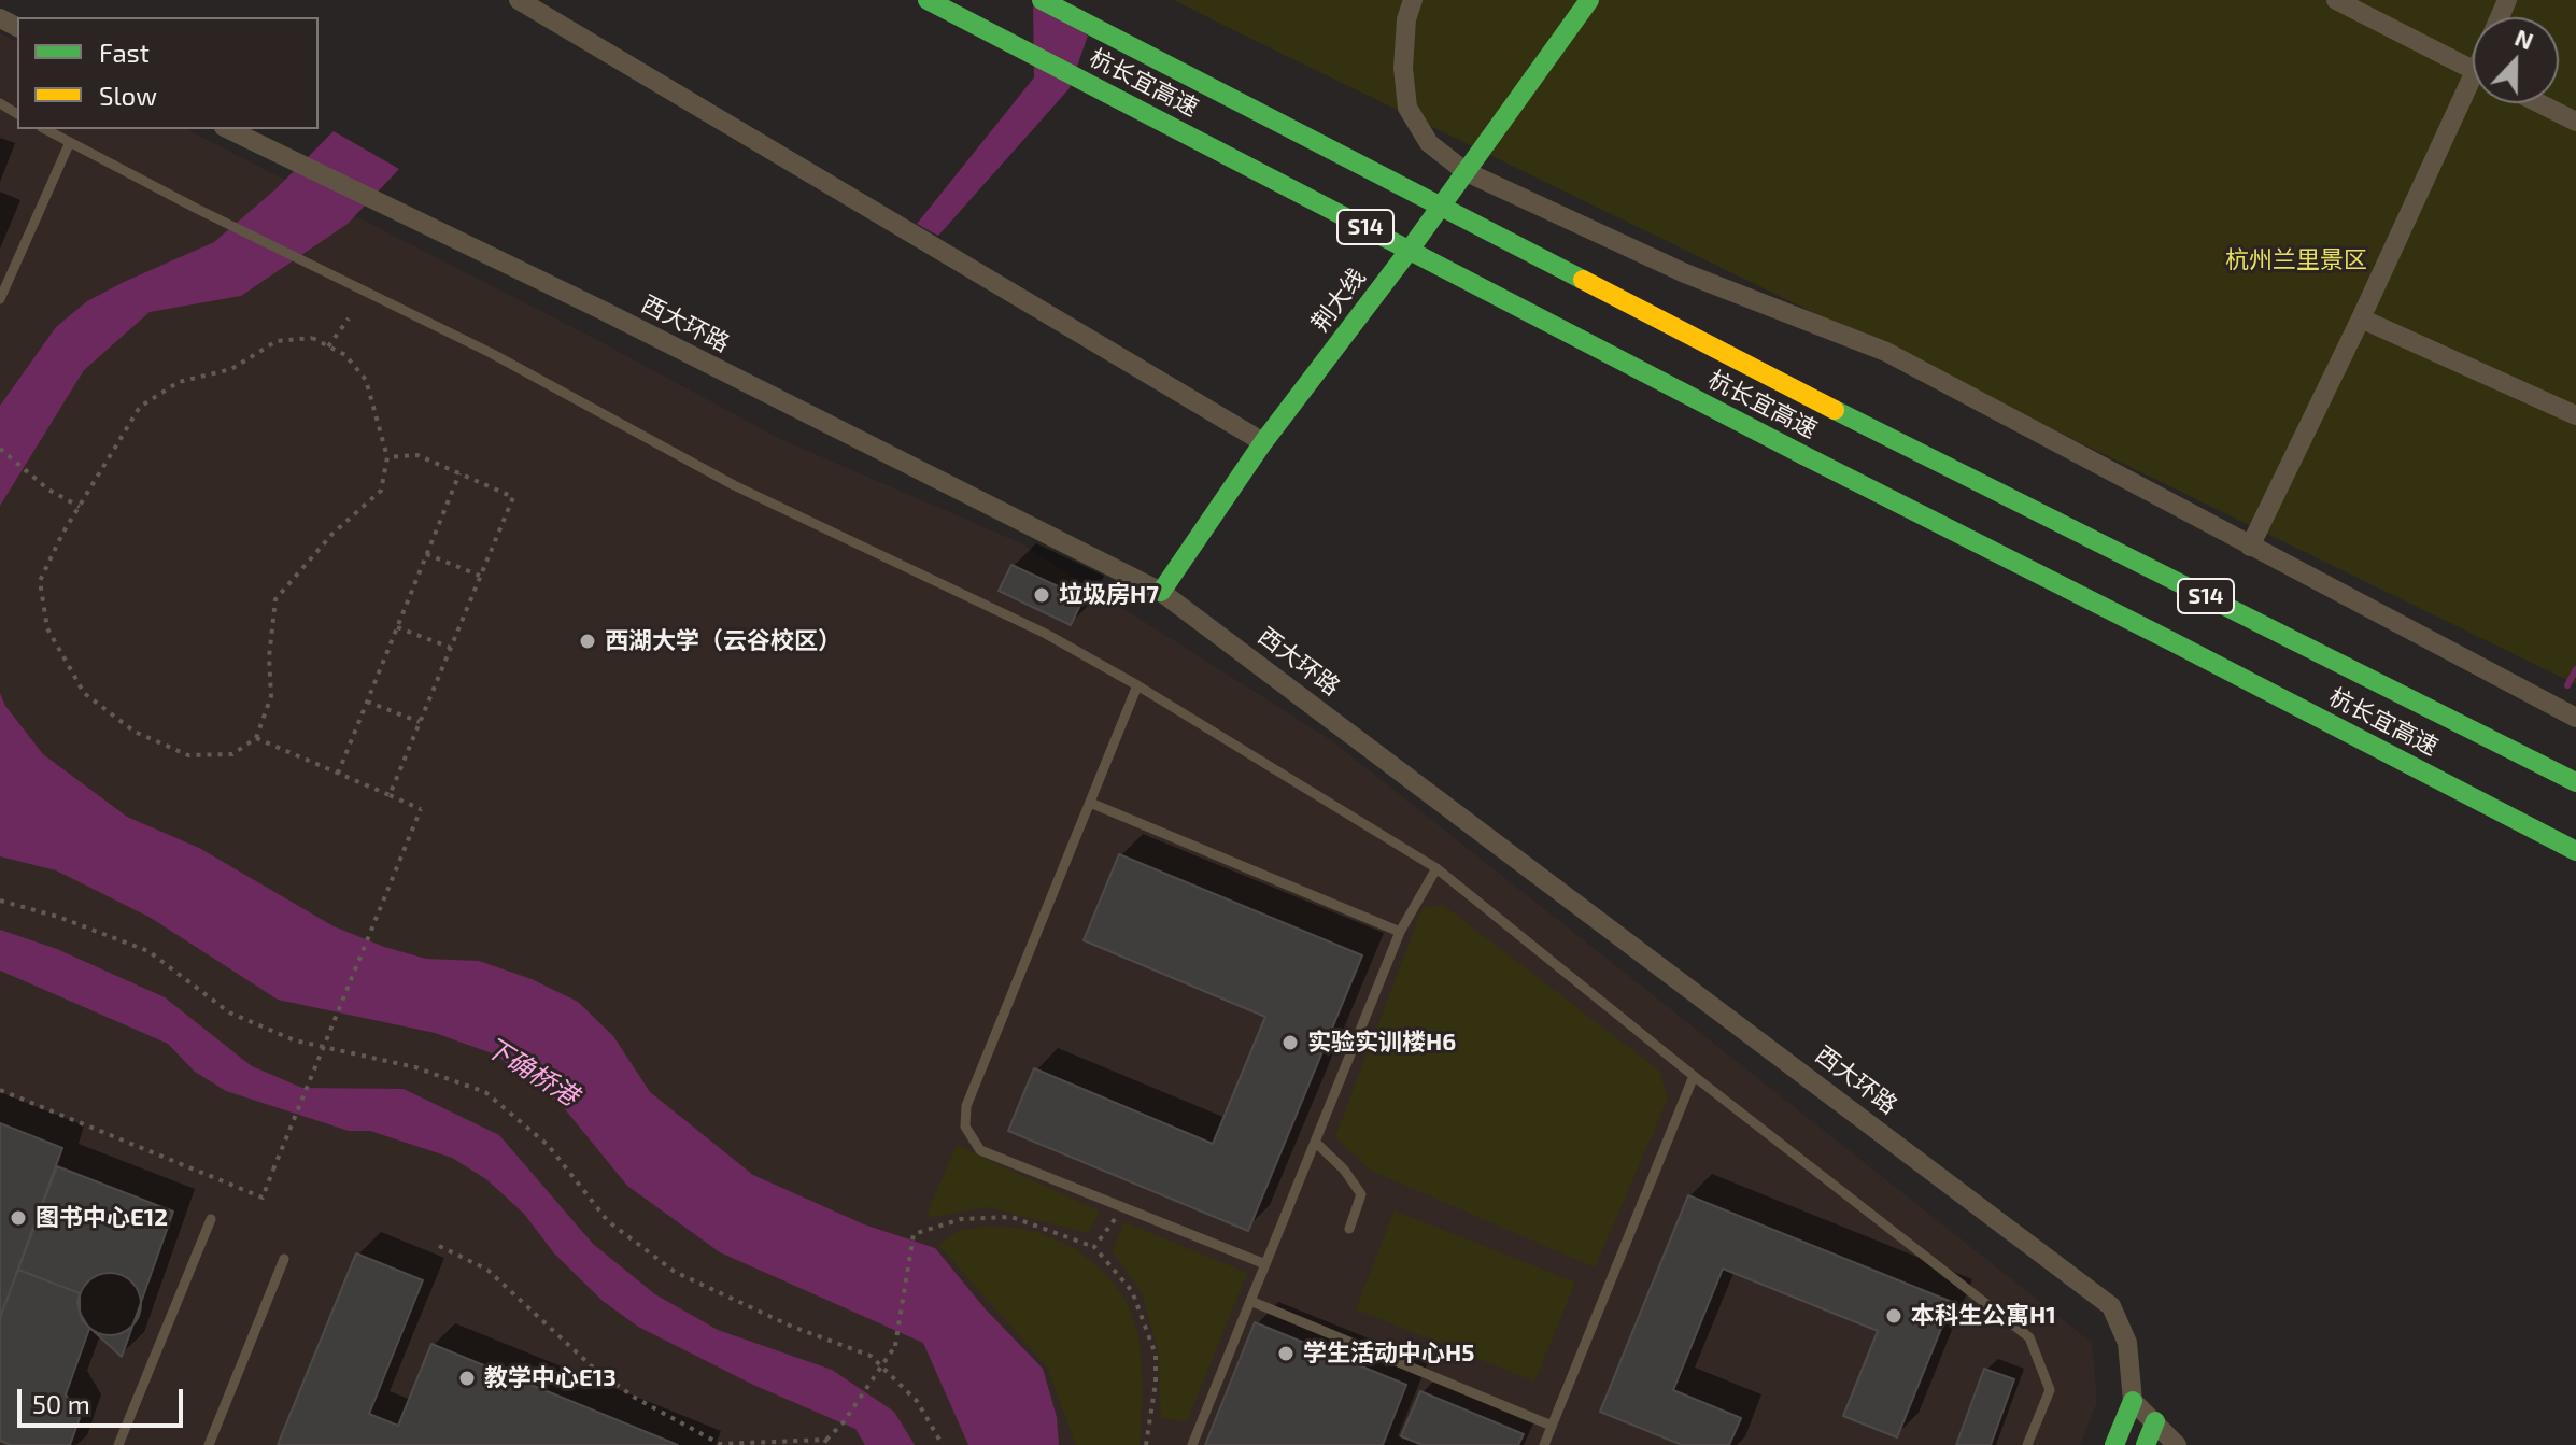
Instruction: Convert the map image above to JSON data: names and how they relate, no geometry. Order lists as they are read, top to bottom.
{
  "streets": {
    "main road": ["杭长宜高速", "S14", "荆大线"],
    "street": ["西大环路"]
  },
  "crossings": [
    ["荆大线", "西大环路"]
  ],
  "water": ["下确桥港"],
  "parks": ["杭州兰里景区"],
  "places": [
    "垃圾房H7",
    "西湖大学（云谷校区）",
    "实验实训楼H6",
    "图书中心E12",
    "本科生公寓H1",
    "学生活动中心H5",
    "教学中心E13"
  ],
  "legend": ["Fast", "Slow"],
  "scale_bar": "50 m",
  "north": "top"
}
